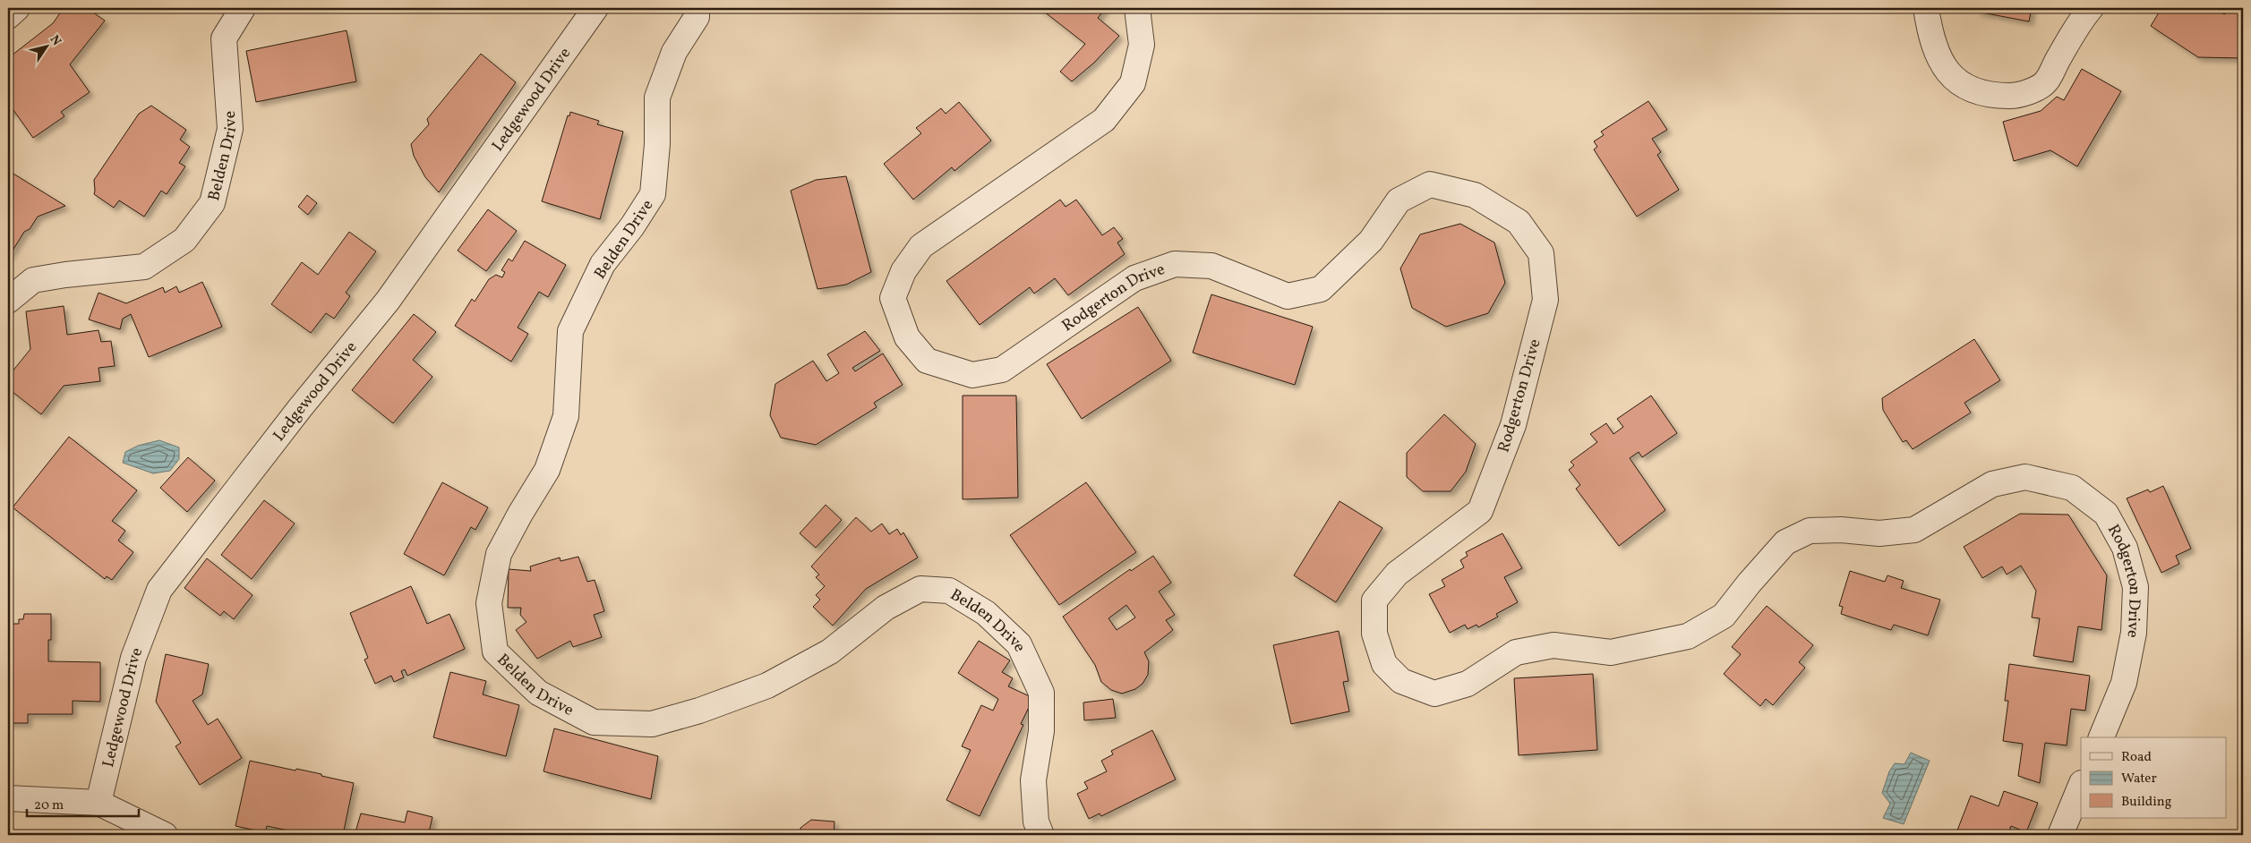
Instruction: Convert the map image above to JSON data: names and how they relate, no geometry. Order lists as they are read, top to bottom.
{
  "streets": {
    "street": ["Ledgewood Drive", "Belden Drive", "Rodgerton Drive"]
  },
  "legend": ["Road", "Water", "Building"],
  "scale_bar": "20 m",
  "north": "top right"
}
